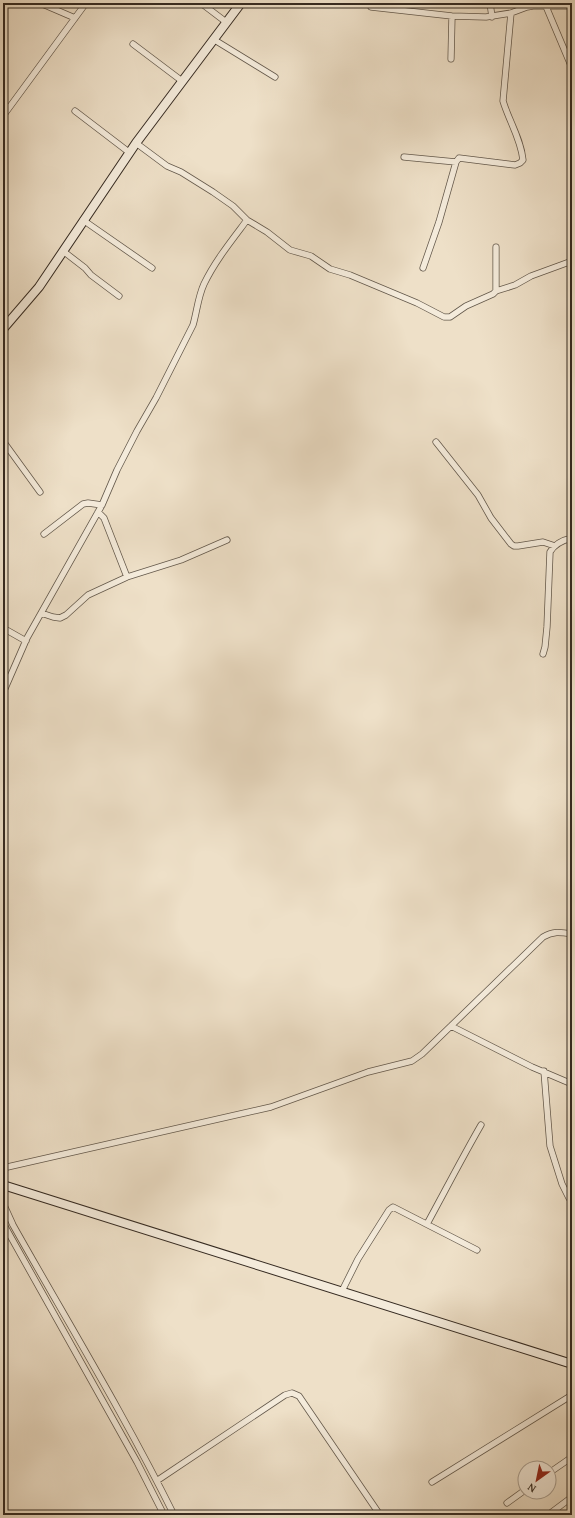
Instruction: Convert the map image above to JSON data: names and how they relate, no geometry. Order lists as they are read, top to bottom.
{
  "north": "bottom left"
}
